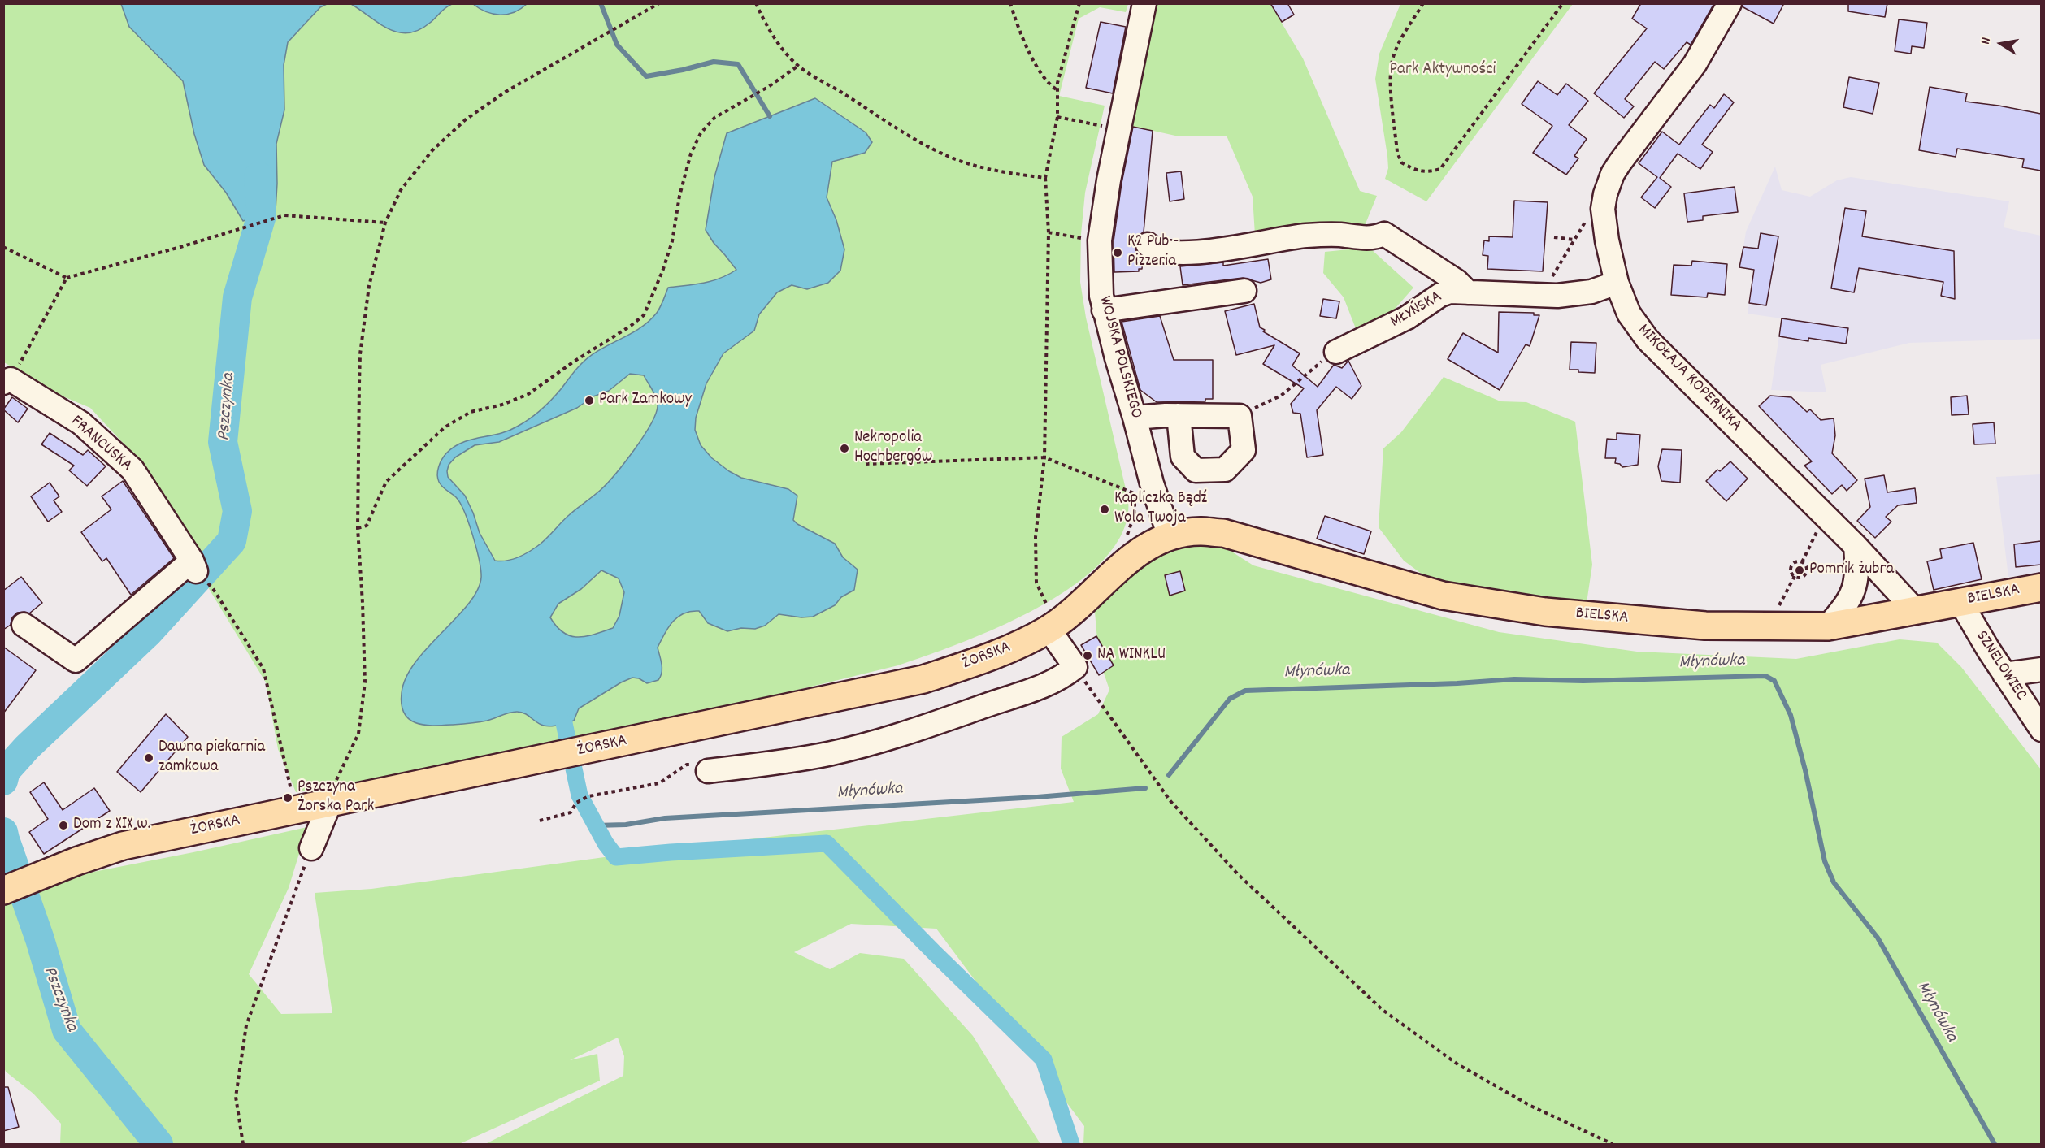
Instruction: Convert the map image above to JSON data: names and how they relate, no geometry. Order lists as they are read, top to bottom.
{
  "streets": {
    "main road": ["BIELSKA", "ŻORSKA"],
    "street": [
      "MŁYŃSKA",
      "WOJSKA POLSKIEGO",
      "MIKOŁAJA KOPERNIKA",
      "FRANCUSKA",
      "SZNELOWIEC"
    ]
  },
  "crossings": [
    ["MŁYŃSKA", "MIKOŁAJA KOPERNIKA"],
    ["WOJSKA POLSKIEGO", "BIELSKA"],
    ["WOJSKA POLSKIEGO", "ŻORSKA"],
    ["MIKOŁAJA KOPERNIKA", "BIELSKA"],
    ["BIELSKA", "ŻORSKA"],
    ["BIELSKA", "SZNELOWIEC"]
  ],
  "water": ["Pszczynka", "Młynówka"],
  "parks": ["Park Aktywności"],
  "places": [
    "K2 Pub - Pizzeria",
    "Park Zamkowy",
    "Nekropolia Hochbergów",
    "Kapliczka Bądź Wola Twoja",
    "Pomnik żubra",
    "NA WINKLU",
    "Dawna piekarnia zamkowa",
    "Pszczyna Żorska Park",
    "Dom z XIX w."
  ],
  "north": "left"
}
